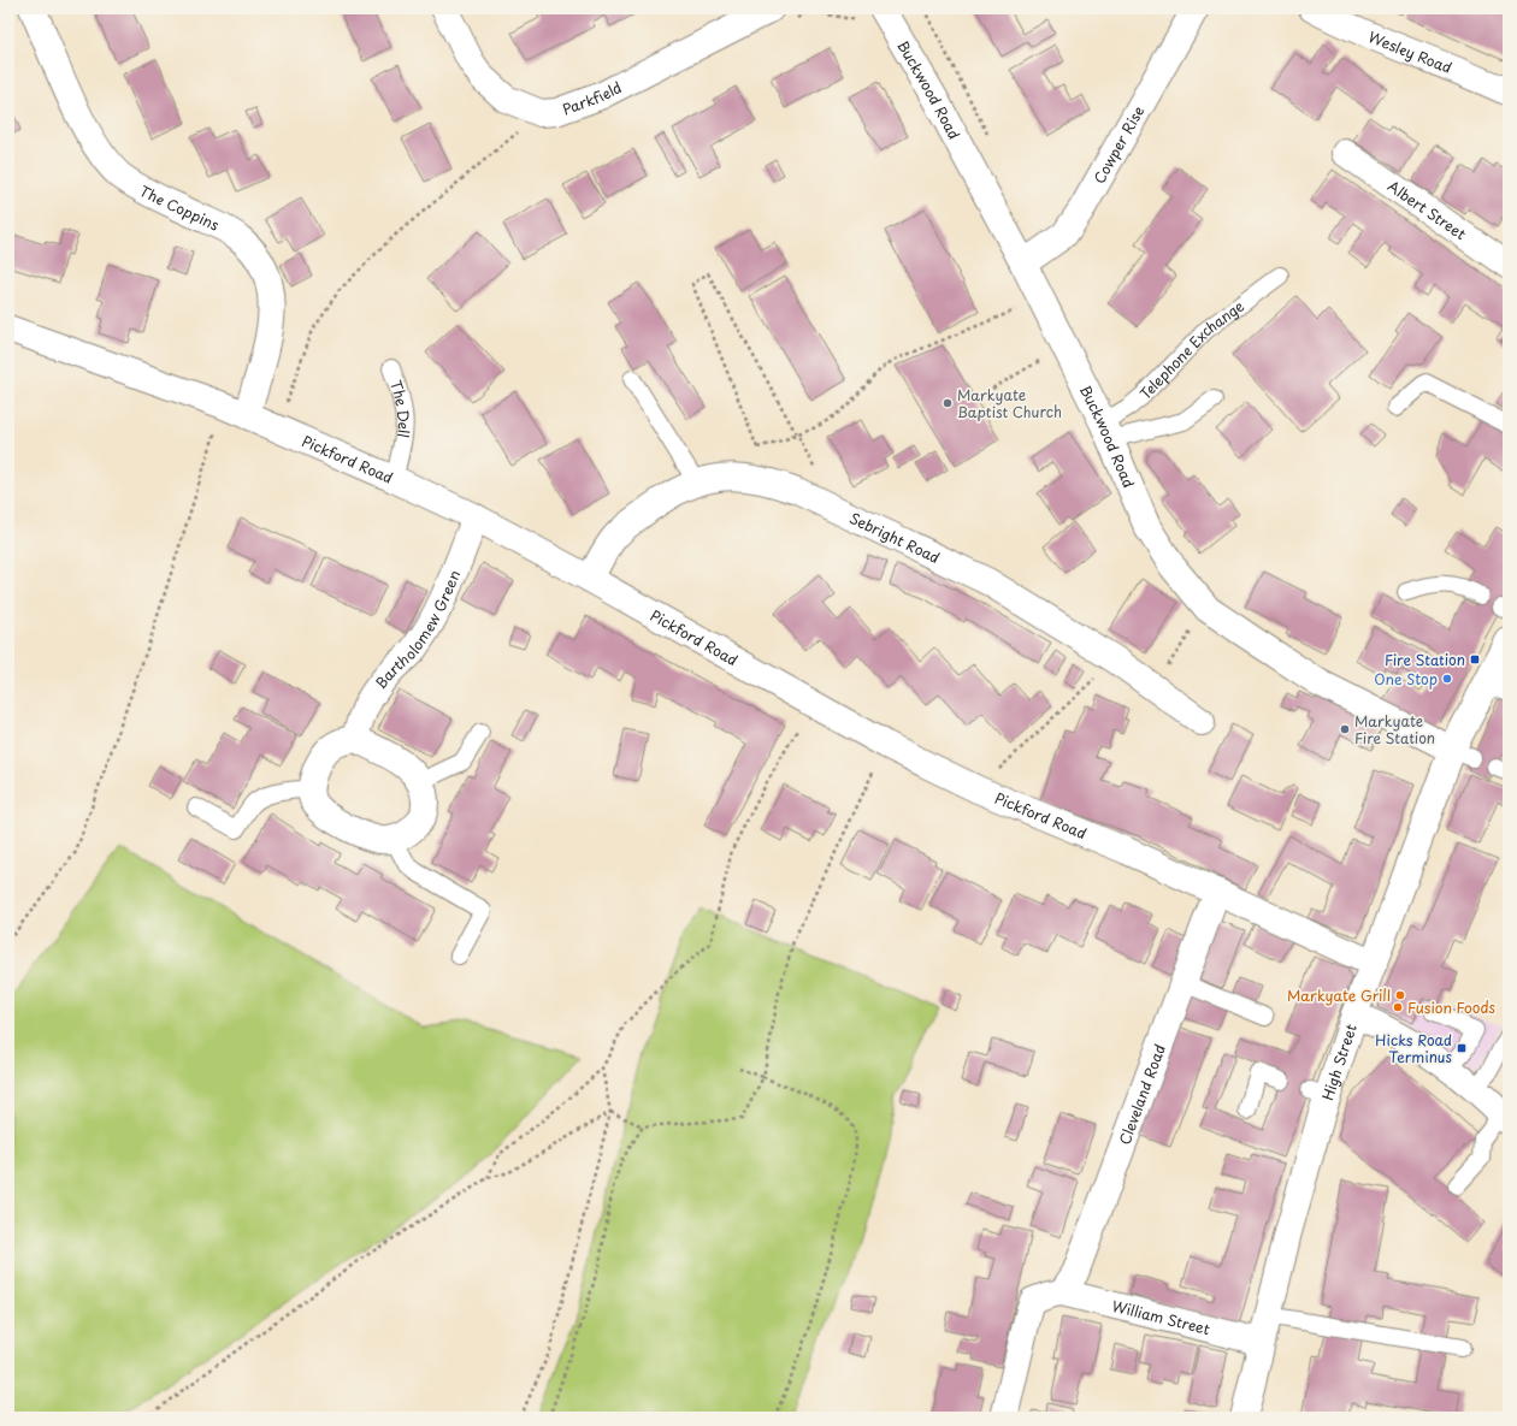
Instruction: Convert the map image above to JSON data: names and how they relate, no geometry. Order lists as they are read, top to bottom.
{
  "streets": {
    "street": [
      "Wesley Road",
      "Buckwood Road",
      "Parkfield",
      "Cowper Rise",
      "The Coppins",
      "Albert Street",
      "Pickford Road",
      "Sebright Road",
      "Bartholomew Green",
      "High Street",
      "Cleveland Road",
      "William Street"
    ],
    "lane": ["Telephone Exchange", "The Dell"]
  },
  "crossings": [
    ["Buckwood Road", "Cowper Rise"],
    ["Buckwood Road", "Telephone Exchange"],
    ["Buckwood Road", "High Street"],
    ["The Coppins", "Pickford Road"],
    ["The Dell", "Pickford Road"],
    ["Pickford Road", "Sebright Road"],
    ["Pickford Road", "Bartholomew Green"],
    ["Pickford Road", "High Street"],
    ["Pickford Road", "Cleveland Road"],
    ["High Street", "William Street"],
    ["Cleveland Road", "William Street"]
  ],
  "places": {
    "other": [
      "Markyate Baptist Church",
      "One Stop",
      "Markyate Fire Station",
      "Markyate Grill",
      "Fusion Foods"
    ],
    "transit": ["Fire Station", "Hicks Road Terminus"]
  }
}
